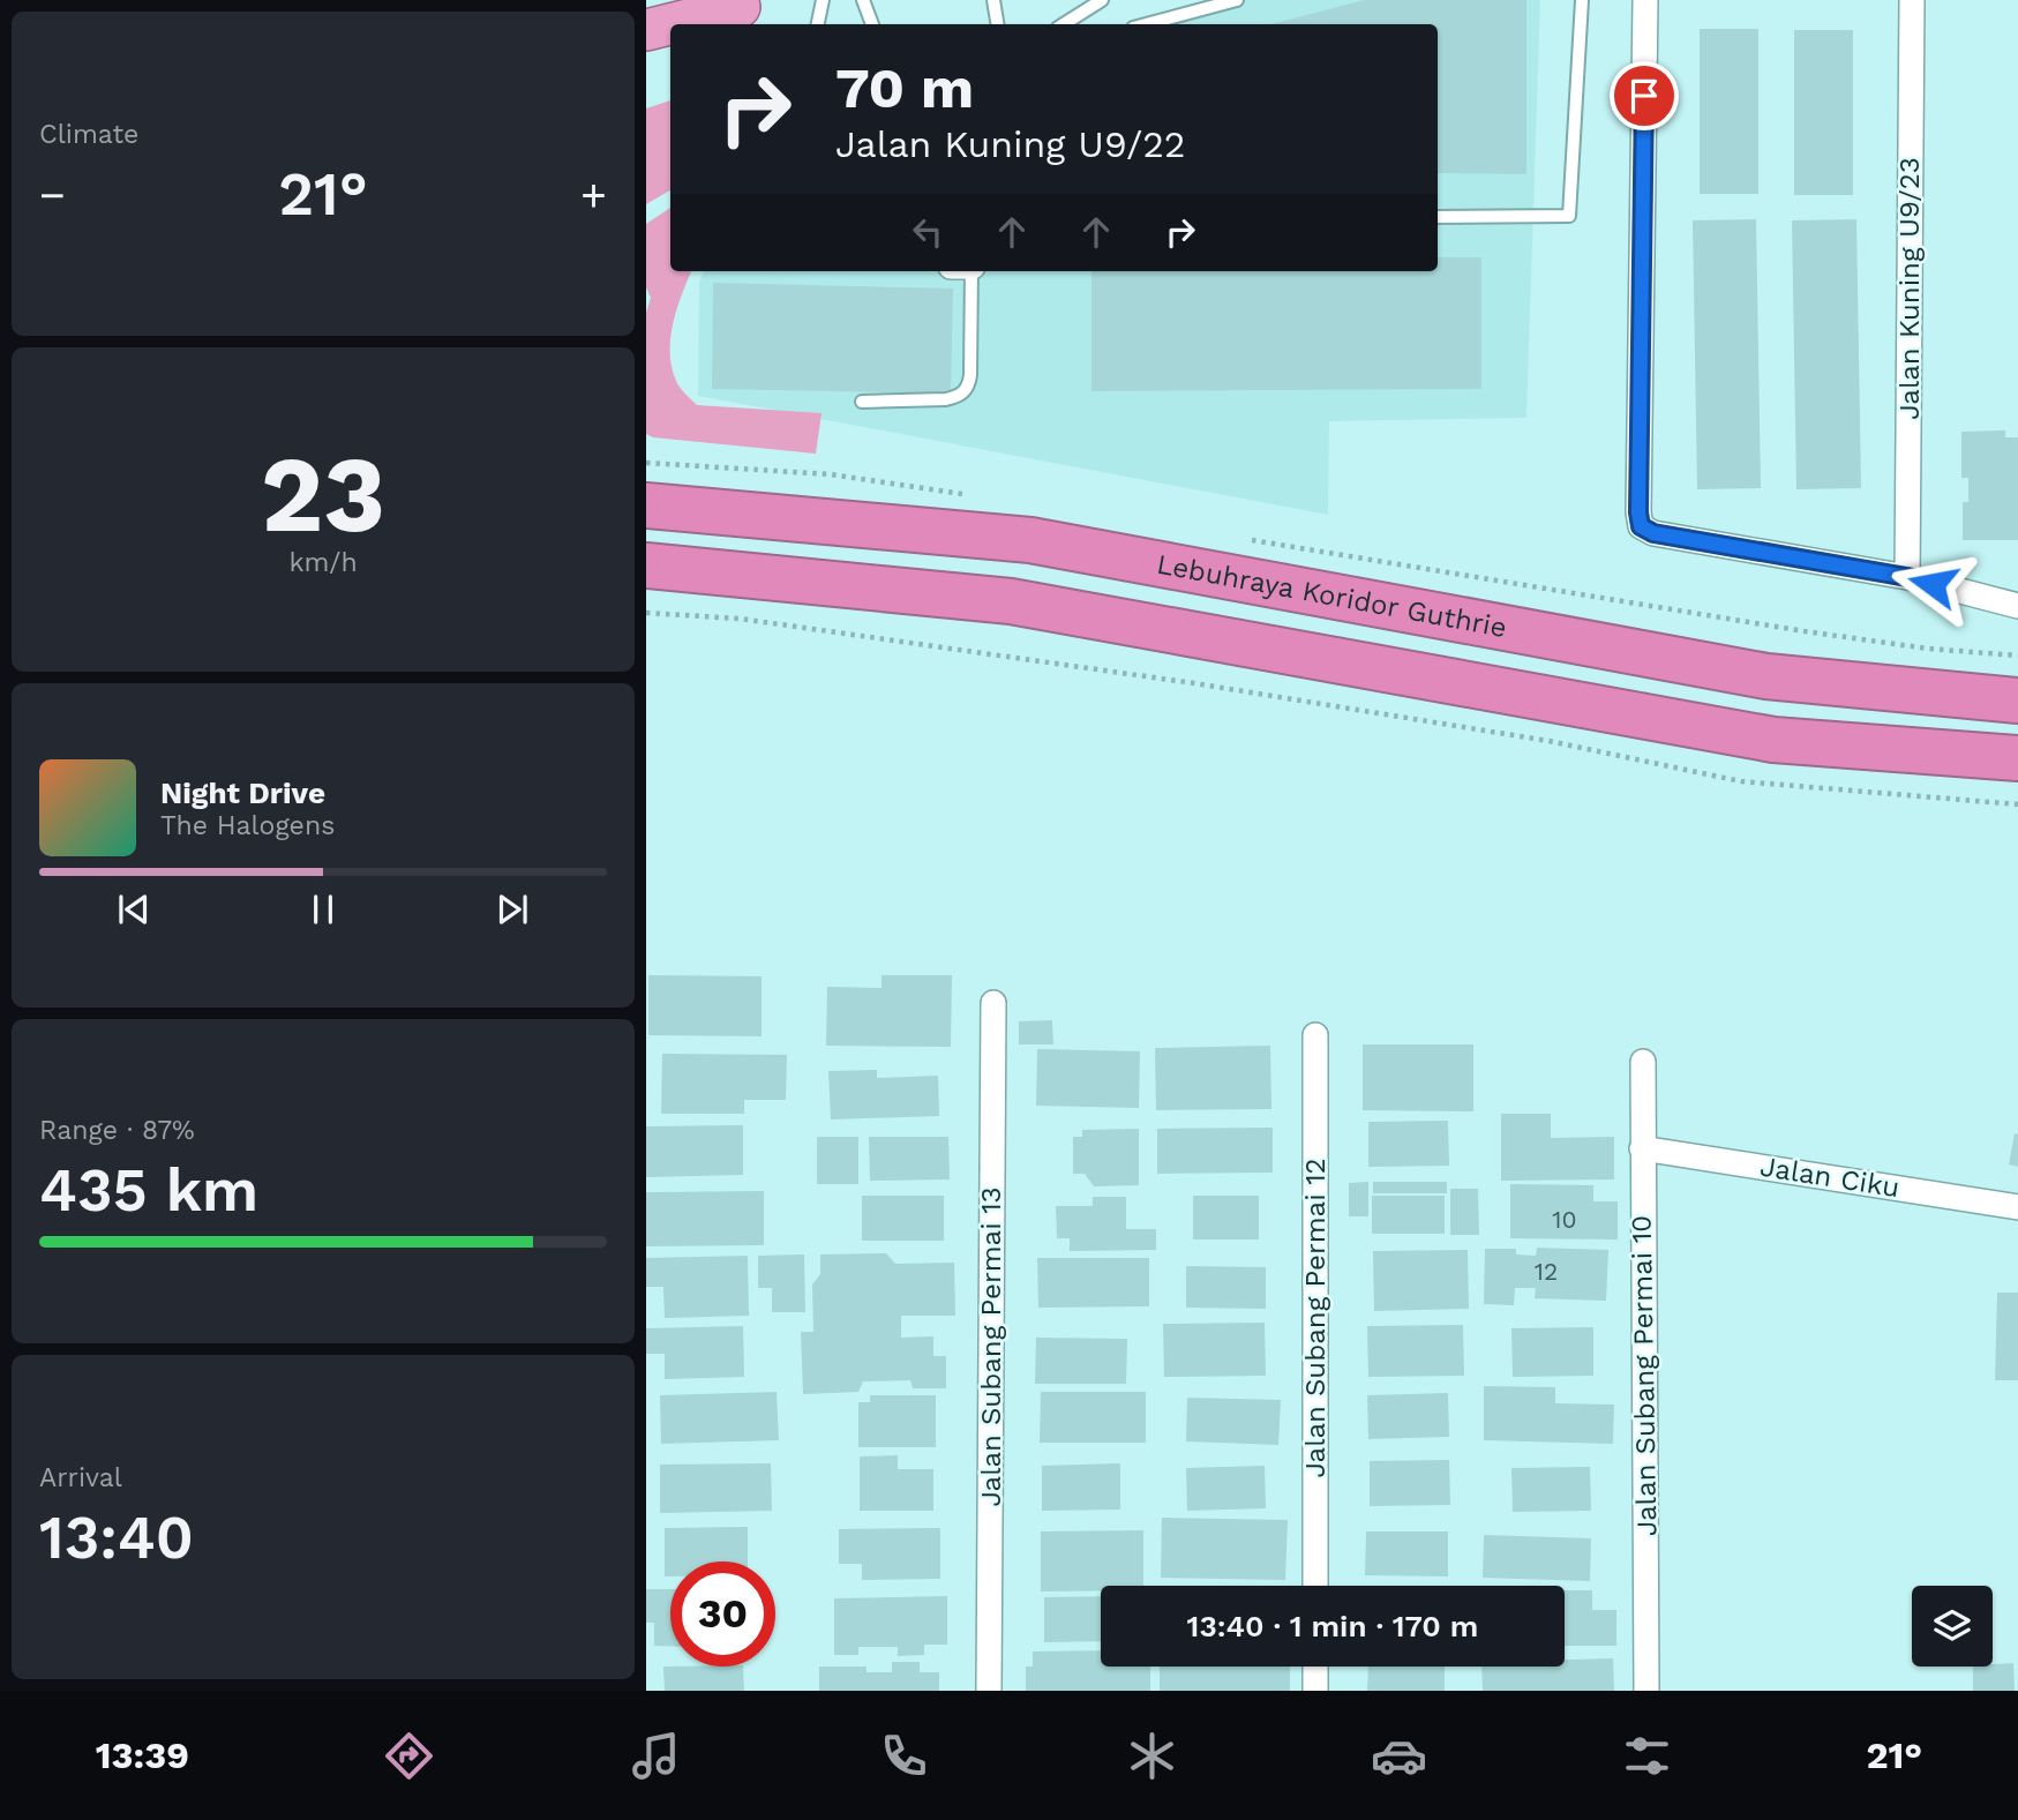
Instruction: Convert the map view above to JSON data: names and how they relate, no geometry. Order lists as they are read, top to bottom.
{
  "streets": {
    "highway": ["Lebuhraya Koridor Guthrie"],
    "street": [
      "Jalan Kuning U9/23",
      "Jalan Ciku",
      "Jalan Subang Permai 12",
      "Jalan Subang Permai 13",
      "Jalan Subang Permai 10"
    ]
  },
  "crossings": [
    ["Jalan Ciku", "Jalan Subang Permai 10"]
  ],
  "house_numbers": ["10", "12"],
  "page": {
    "tile": [
      "Climate",
      ["23", "km/h"],
      ["Range · 87%", "435 km"],
      ["Arrival", "13:40"]
    ],
    "turn": ["70 m", "Jalan Kuning U9/22"],
    "heat": ["−", "21°", "+"],
    "song": ["Night Drive", "The Halogens"],
    "limit": "30",
    "trip": "13:40 · 1 min · 170 m",
    "tabs": ["13:39", "21°"]
  }
}
